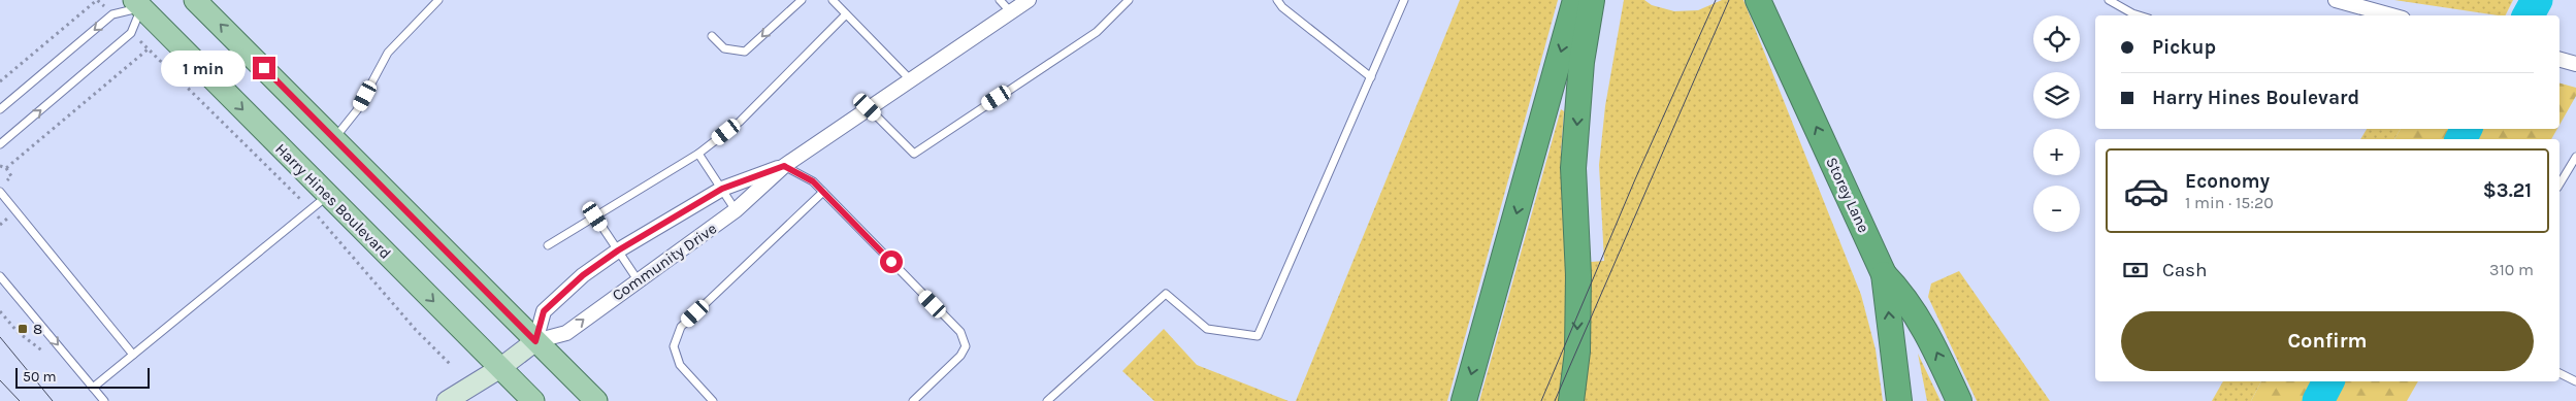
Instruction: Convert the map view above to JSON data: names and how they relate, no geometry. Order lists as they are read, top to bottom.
{
  "streets": {
    "highway": ["Storey Lane"],
    "main road": ["Harry Hines Boulevard"],
    "street": ["Community Drive"]
  },
  "crossings": [
    ["Harry Hines Boulevard", "Community Drive"]
  ],
  "places": {
    "transit": ["8"]
  },
  "scale_bar": "50 m",
  "page": {
    "map_buttons": ["+", "−"],
    "banner": ["Pickup", "Harry Hines Boulevard"],
    "bubble": "1 min",
    "list": [
      {
        "name": "Economy",
        "note": "1 min · 15:20",
        "value": "$3.21"
      }
    ],
    "pay": ["Cash", "310 m"],
    "buttons": "Confirm",
    "scale": "50 m"
  }
}
